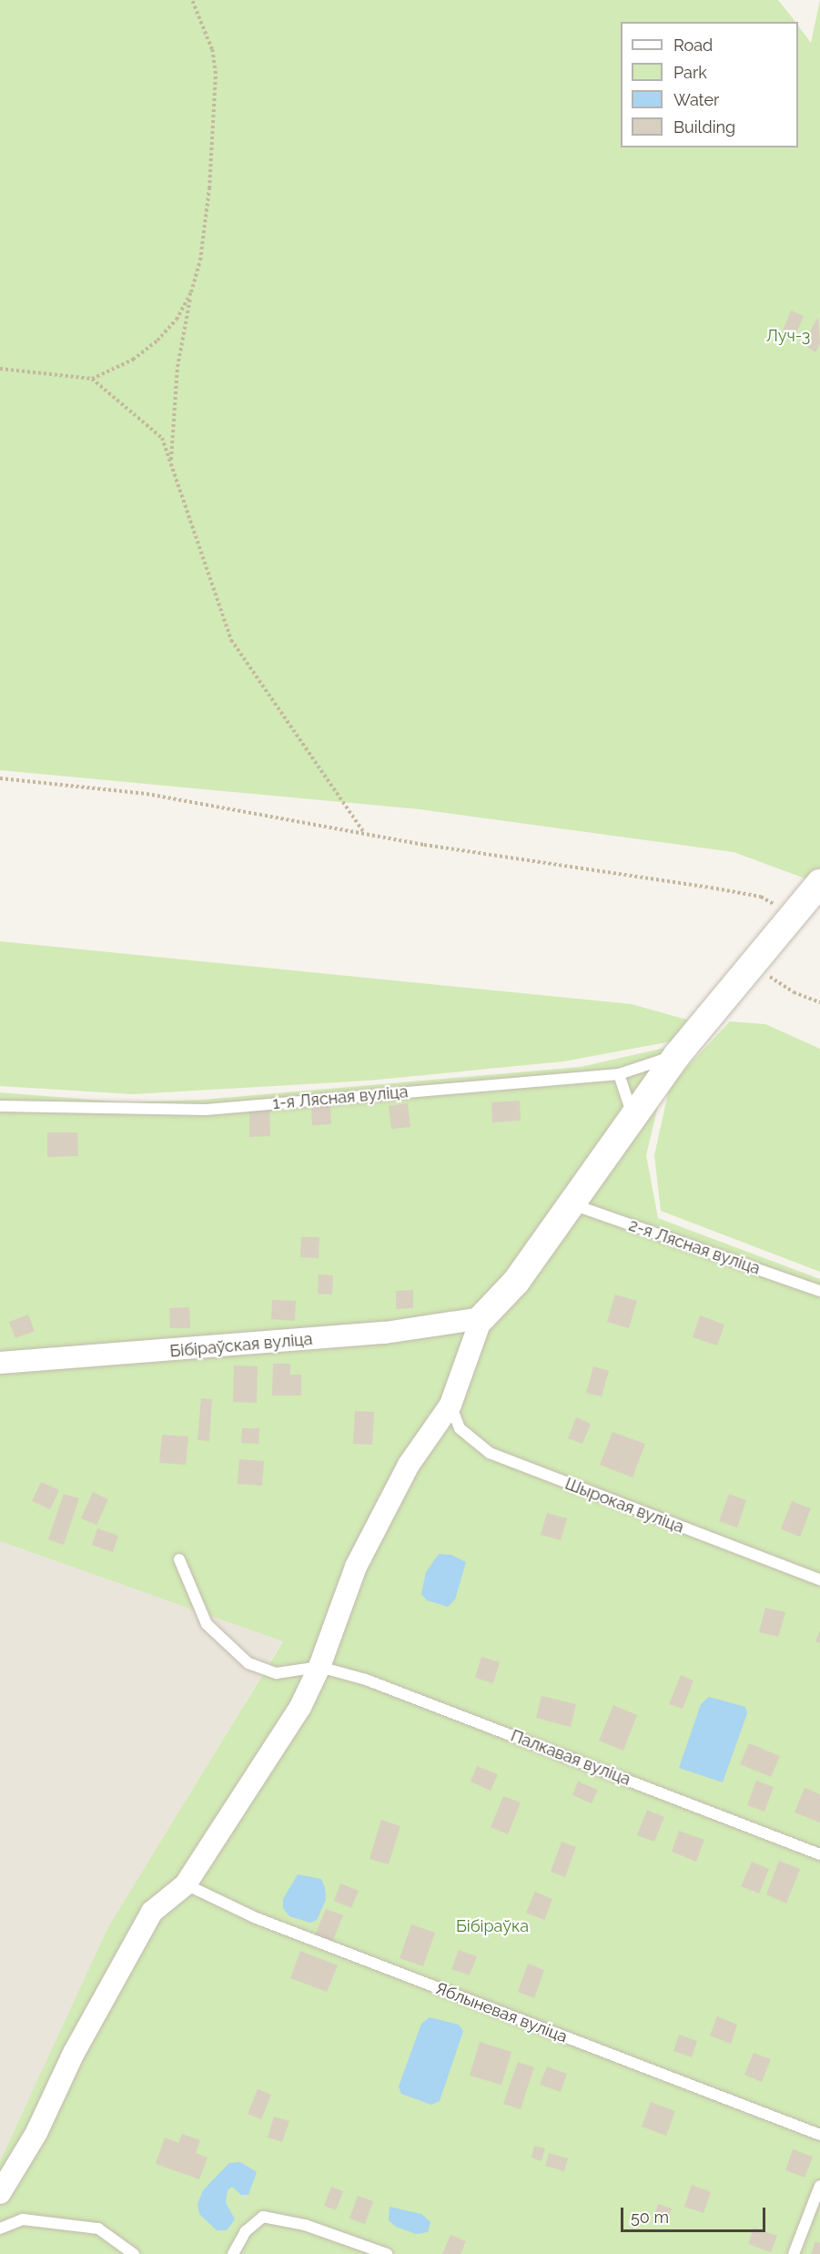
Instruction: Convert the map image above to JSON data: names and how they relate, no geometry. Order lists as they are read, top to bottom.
{
  "streets": {
    "street": ["Бібіраўская вуліца"],
    "lane": [
      "1-я Лясная вуліца",
      "2-я Лясная вуліца",
      "Шырокая вуліца",
      "Палкавая вуліца",
      "Яблыневая вуліца"
    ]
  },
  "parks": ["Луч-3", "Бібіраўка"],
  "legend": [
    "Road",
    "Park",
    "Water",
    "Building"
  ],
  "scale_bar": "50 m"
}
